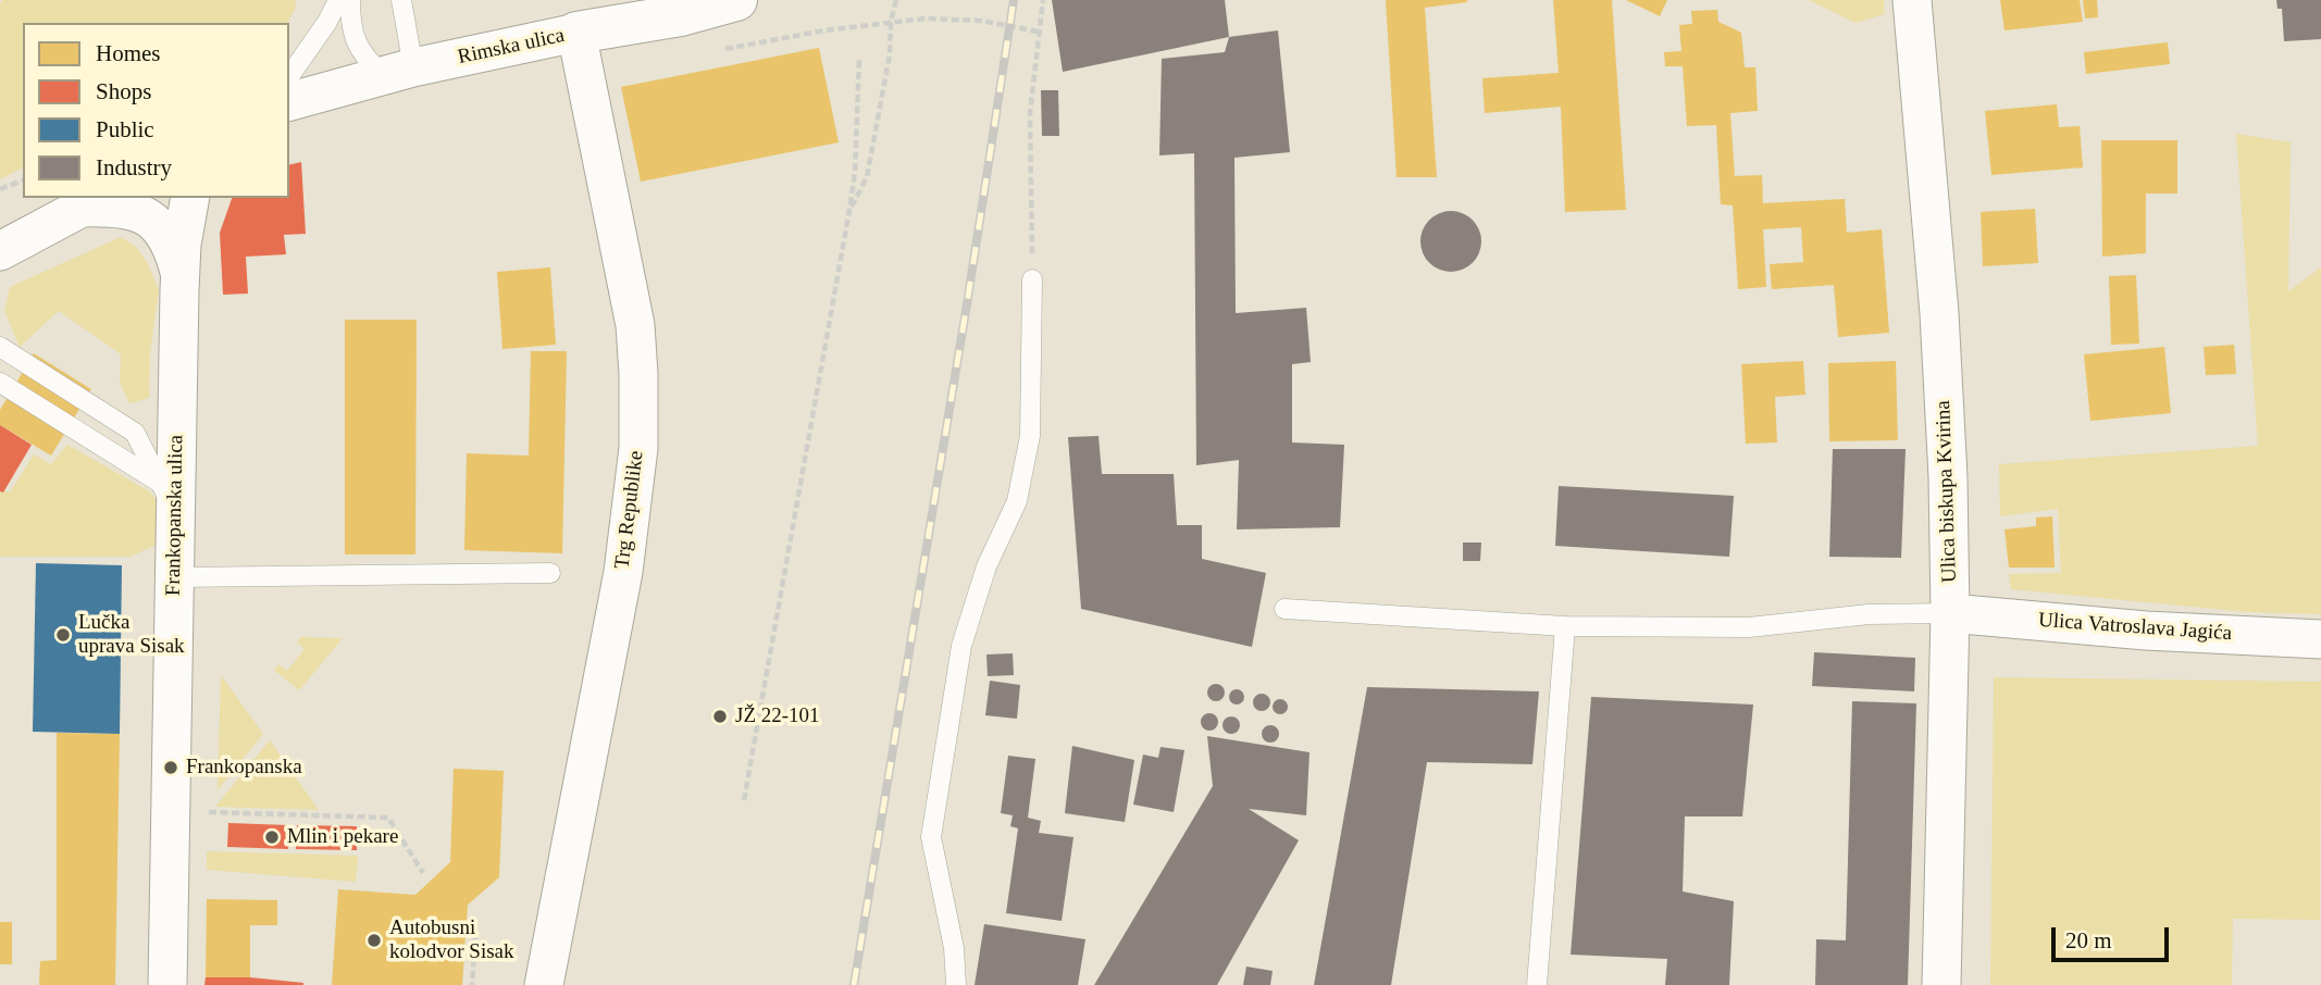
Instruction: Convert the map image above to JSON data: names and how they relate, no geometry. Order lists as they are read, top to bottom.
{
  "streets": {
    "main road": ["Rimska ulica"],
    "street": [
      "Ulica biskupa Kvirina",
      "Trg Republike",
      "Frankopanska ulica",
      "Ulica Vatroslava Jagića"
    ]
  },
  "crossings": [
    ["Rimska ulica", "Trg Republike"],
    ["Ulica biskupa Kvirina", "Ulica Vatroslava Jagića"]
  ],
  "places": [
    "Lučka uprava Sisak",
    "JŽ 22-101",
    "Frankopanska",
    "Mlin i pekare",
    "Autobusni kolodvor Sisak"
  ],
  "legend": [
    "Homes",
    "Shops",
    "Public",
    "Industry"
  ],
  "scale_bar": "20 m"
}
